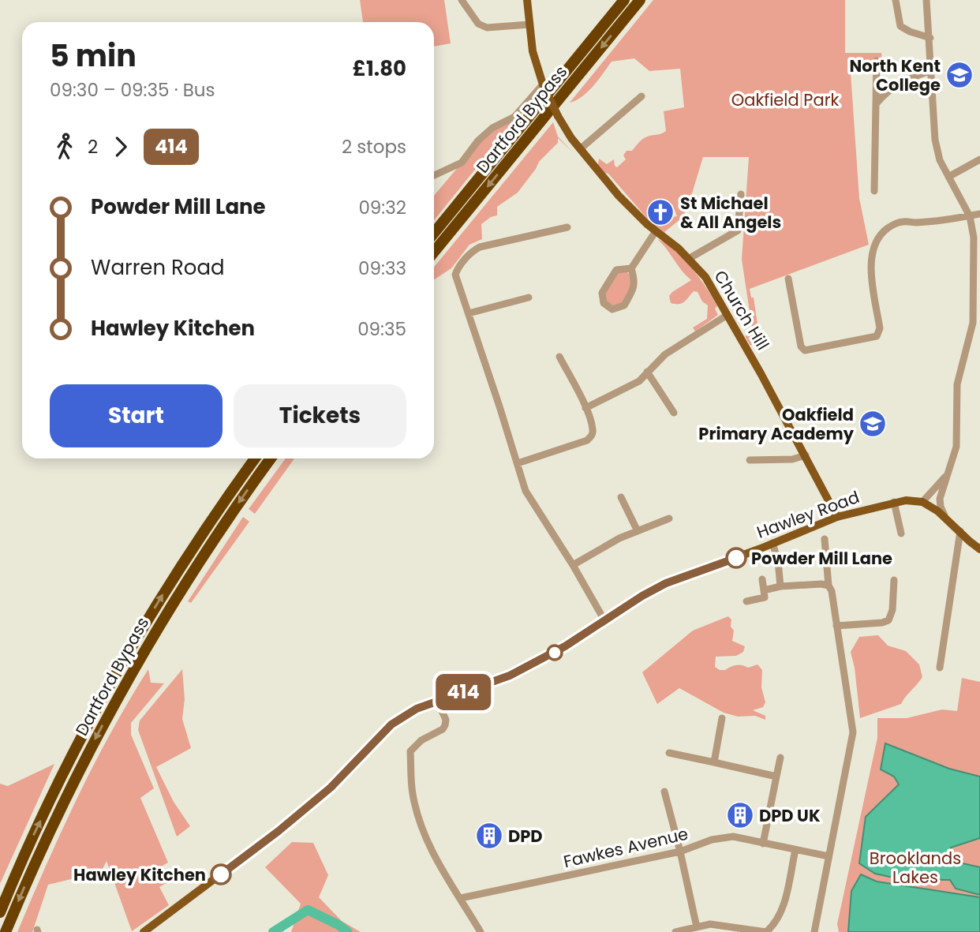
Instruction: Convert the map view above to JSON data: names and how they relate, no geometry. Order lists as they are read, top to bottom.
{
  "streets": {
    "highway": ["Dartford Bypass"],
    "main road": ["Church Hill", "Hawley Road"],
    "street": ["Fawkes Avenue"]
  },
  "crossings": [
    ["Church Hill", "Hawley Road"]
  ],
  "parks": ["Oakfield Park", "Brooklands Lakes"],
  "places": {
    "school or university": ["North Kent College", "Oakfield Primary Academy"],
    "church": ["St Michael & All Angels"],
    "other": ["Powder Mill Lane", "Hawley Kitchen"],
    "building": ["DPD UK", "DPD"]
  },
  "lines": ["bus line 414"],
  "page": {
    "on_map": "414",
    "heading": ["5 min", "09:30 – 09:35 · Bus", "£1.80"],
    "legs": ["2", "414", "2 stops"],
    "list": [
      {
        "name": "Powder Mill Lane",
        "value": "09:32"
      },
      {
        "name": "Warren Road",
        "value": "09:33"
      },
      {
        "name": "Hawley Kitchen",
        "value": "09:35"
      }
    ],
    "buttons": ["Start", "Tickets"]
  }
}
